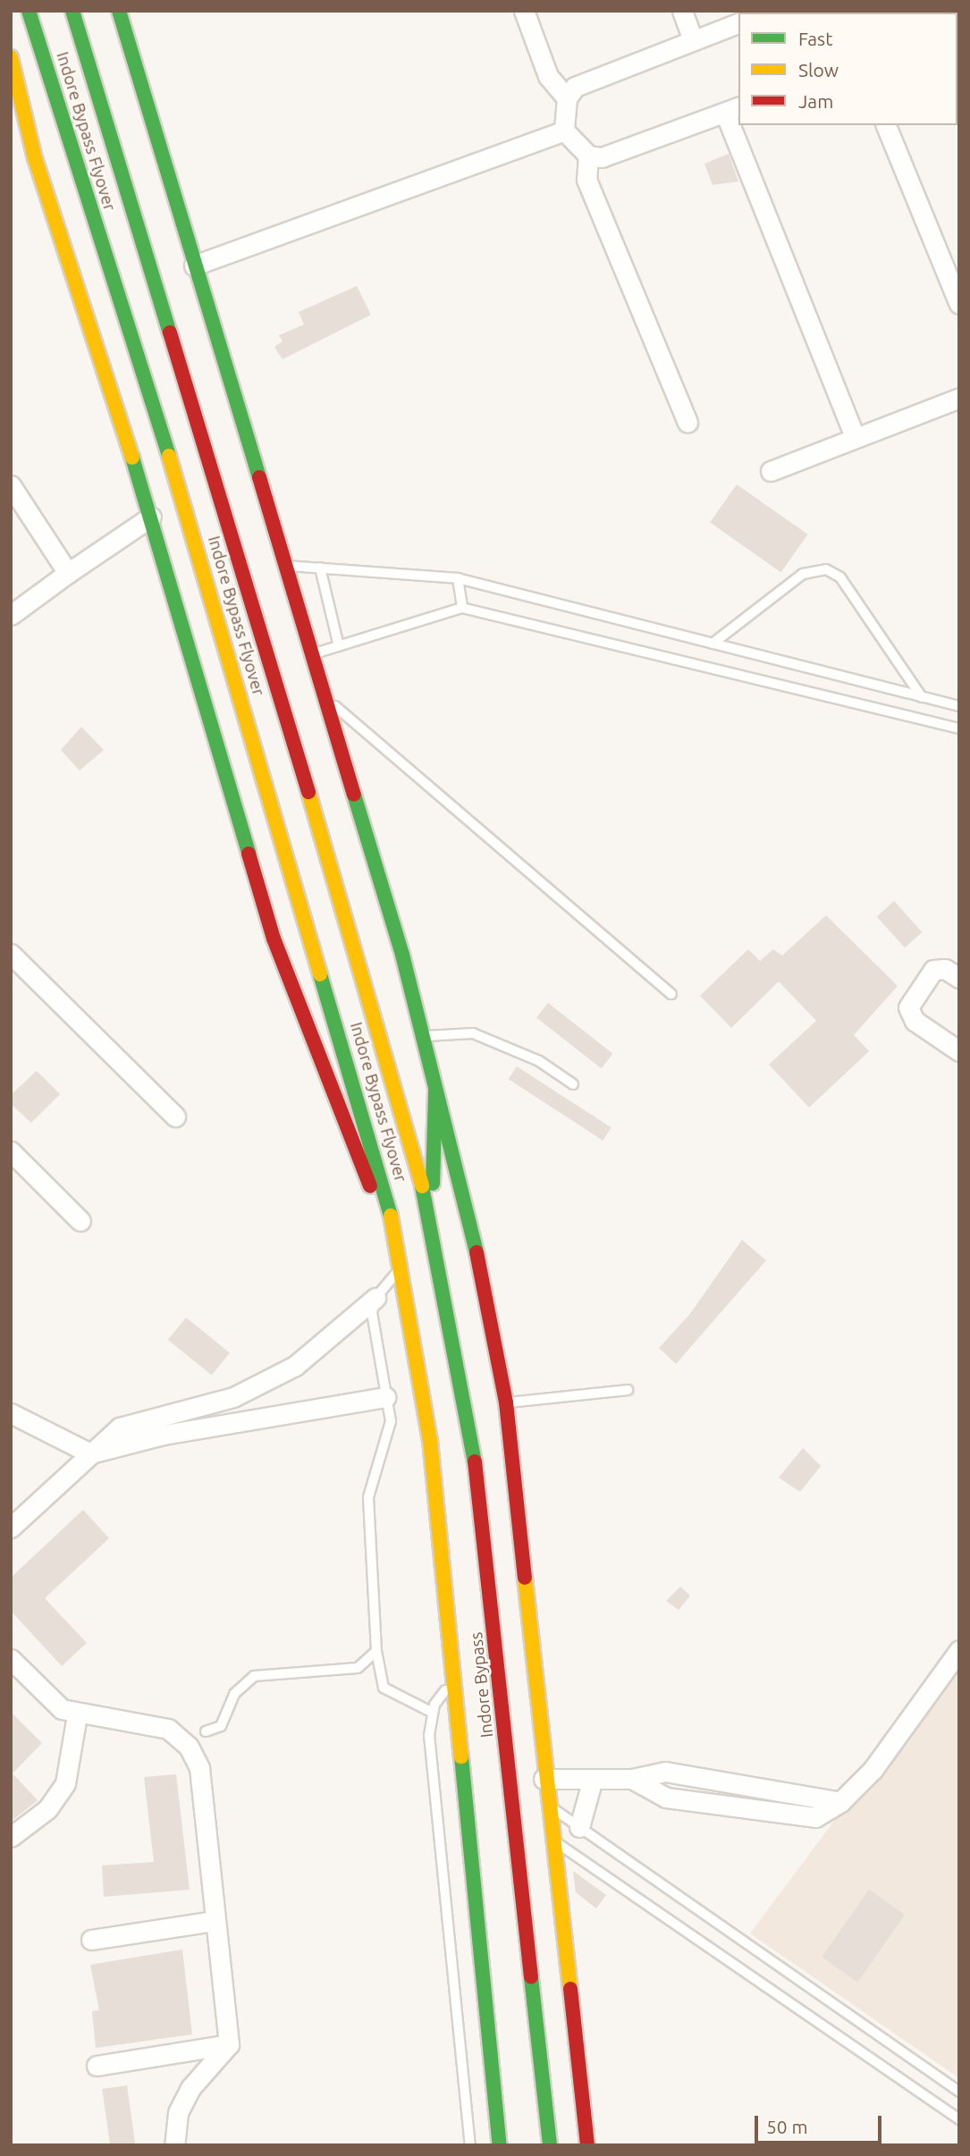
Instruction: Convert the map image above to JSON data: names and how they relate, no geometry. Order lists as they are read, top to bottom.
{
  "streets": {
    "main road": ["Indore Bypass Flyover", "Indore Bypass"]
  },
  "crossings": [
    ["Indore Bypass Flyover", "Indore Bypass"]
  ],
  "legend": ["Fast", "Slow", "Jam"],
  "scale_bar": "50 m"
}
